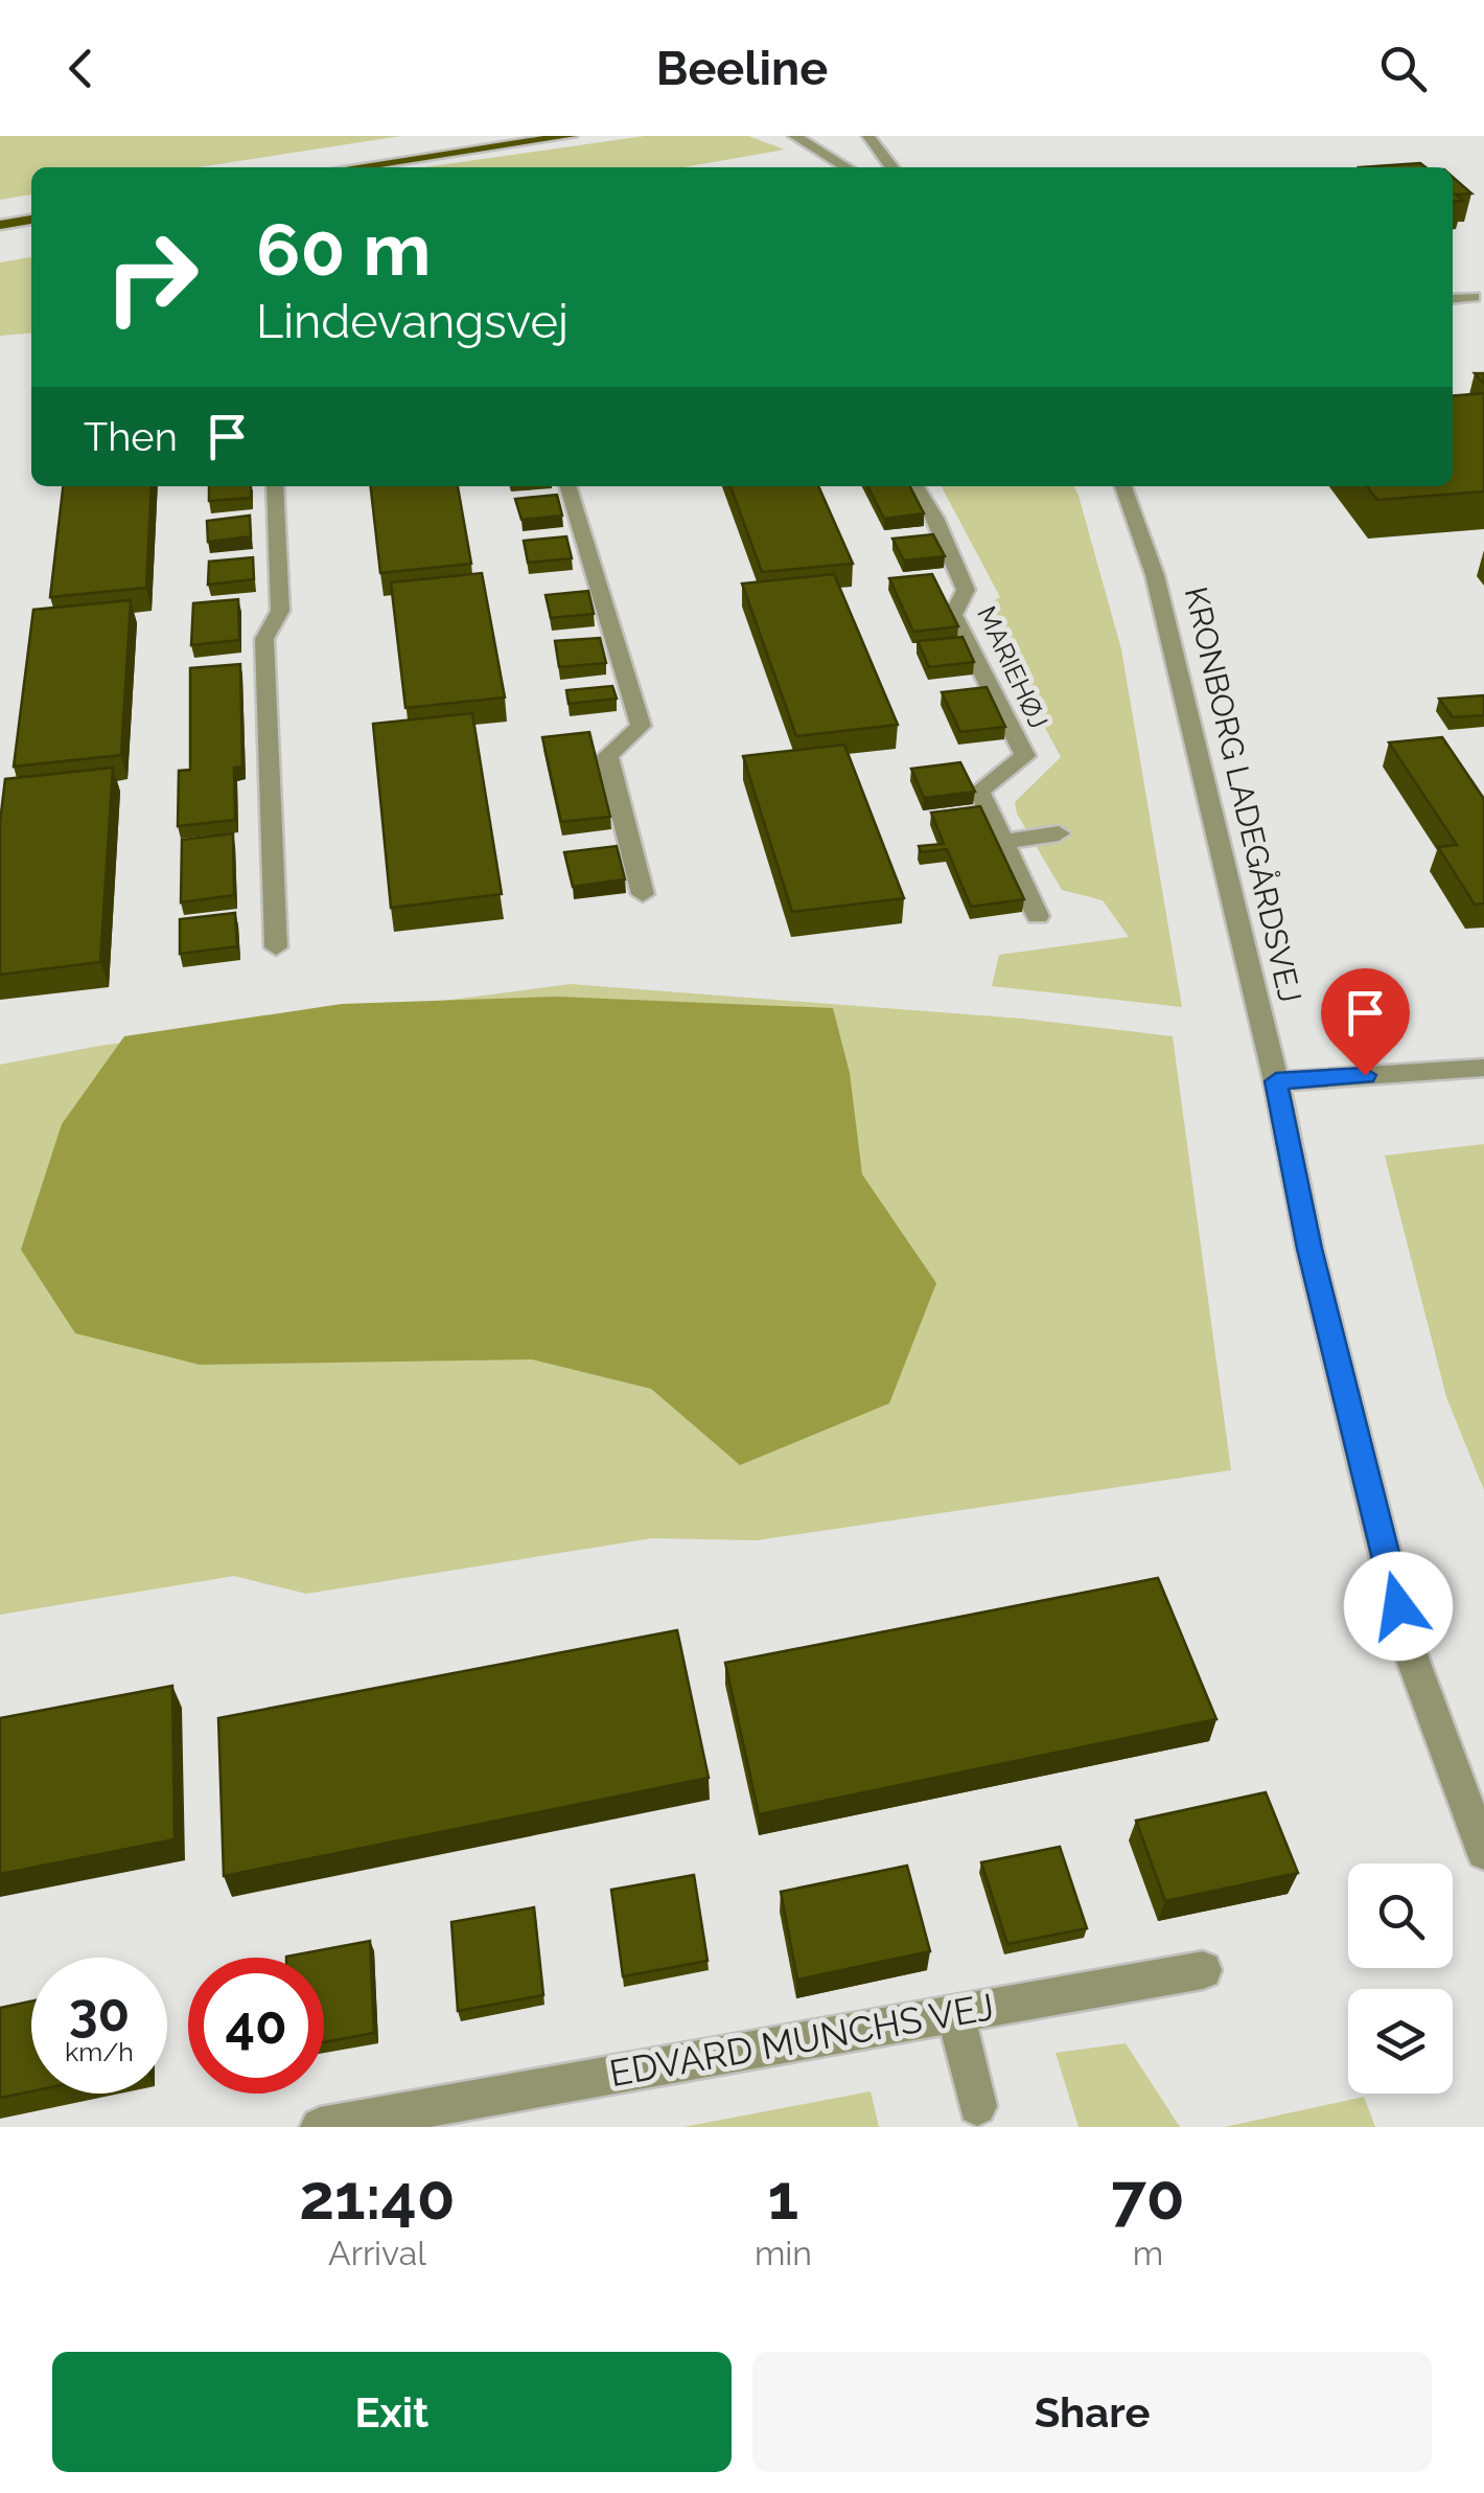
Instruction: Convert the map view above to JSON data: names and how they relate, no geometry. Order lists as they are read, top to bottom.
{
  "streets": {
    "street": ["MARIEHØJ", "KRONBORG LADEGÅRDSVEJ", "EDVARD MUNCHS VEJ"]
  },
  "page": {
    "header": "Beeline",
    "turn": ["60 m", "Lindevangsvej"],
    "then": "Then",
    "speed": "30 km/h",
    "limit": "40",
    "eta": [
      "21:40",
      "Arrival",
      "1",
      "min",
      "70",
      "m"
    ],
    "buttons": ["Exit", "Share"]
  }
}
